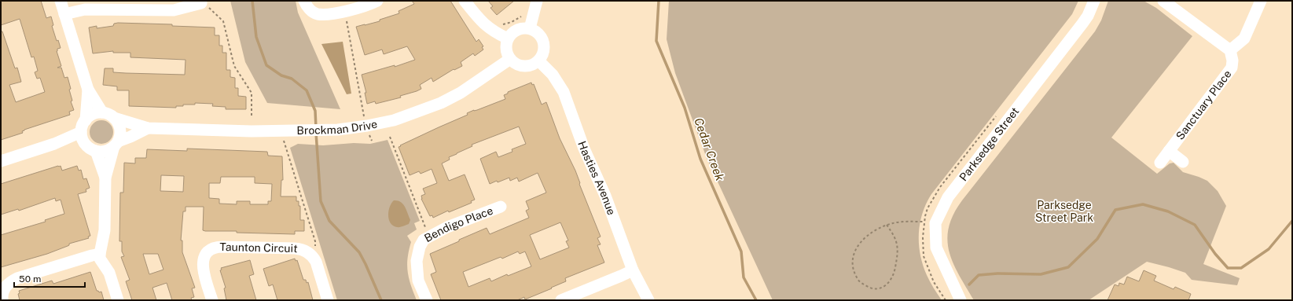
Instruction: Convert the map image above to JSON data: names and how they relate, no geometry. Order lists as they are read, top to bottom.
{
  "streets": {
    "street": [
      "Sanctuary Place",
      "Brockman Drive",
      "Parksedge Street",
      "Hasties Avenue",
      "Bendigo Place",
      "Taunton Circuit"
    ]
  },
  "crossings": [
    ["Brockman Drive", "Hasties Avenue"]
  ],
  "water": ["Cedar Creek"],
  "parks": ["Parksedge Street Park"],
  "scale_bar": "50 m"
}
